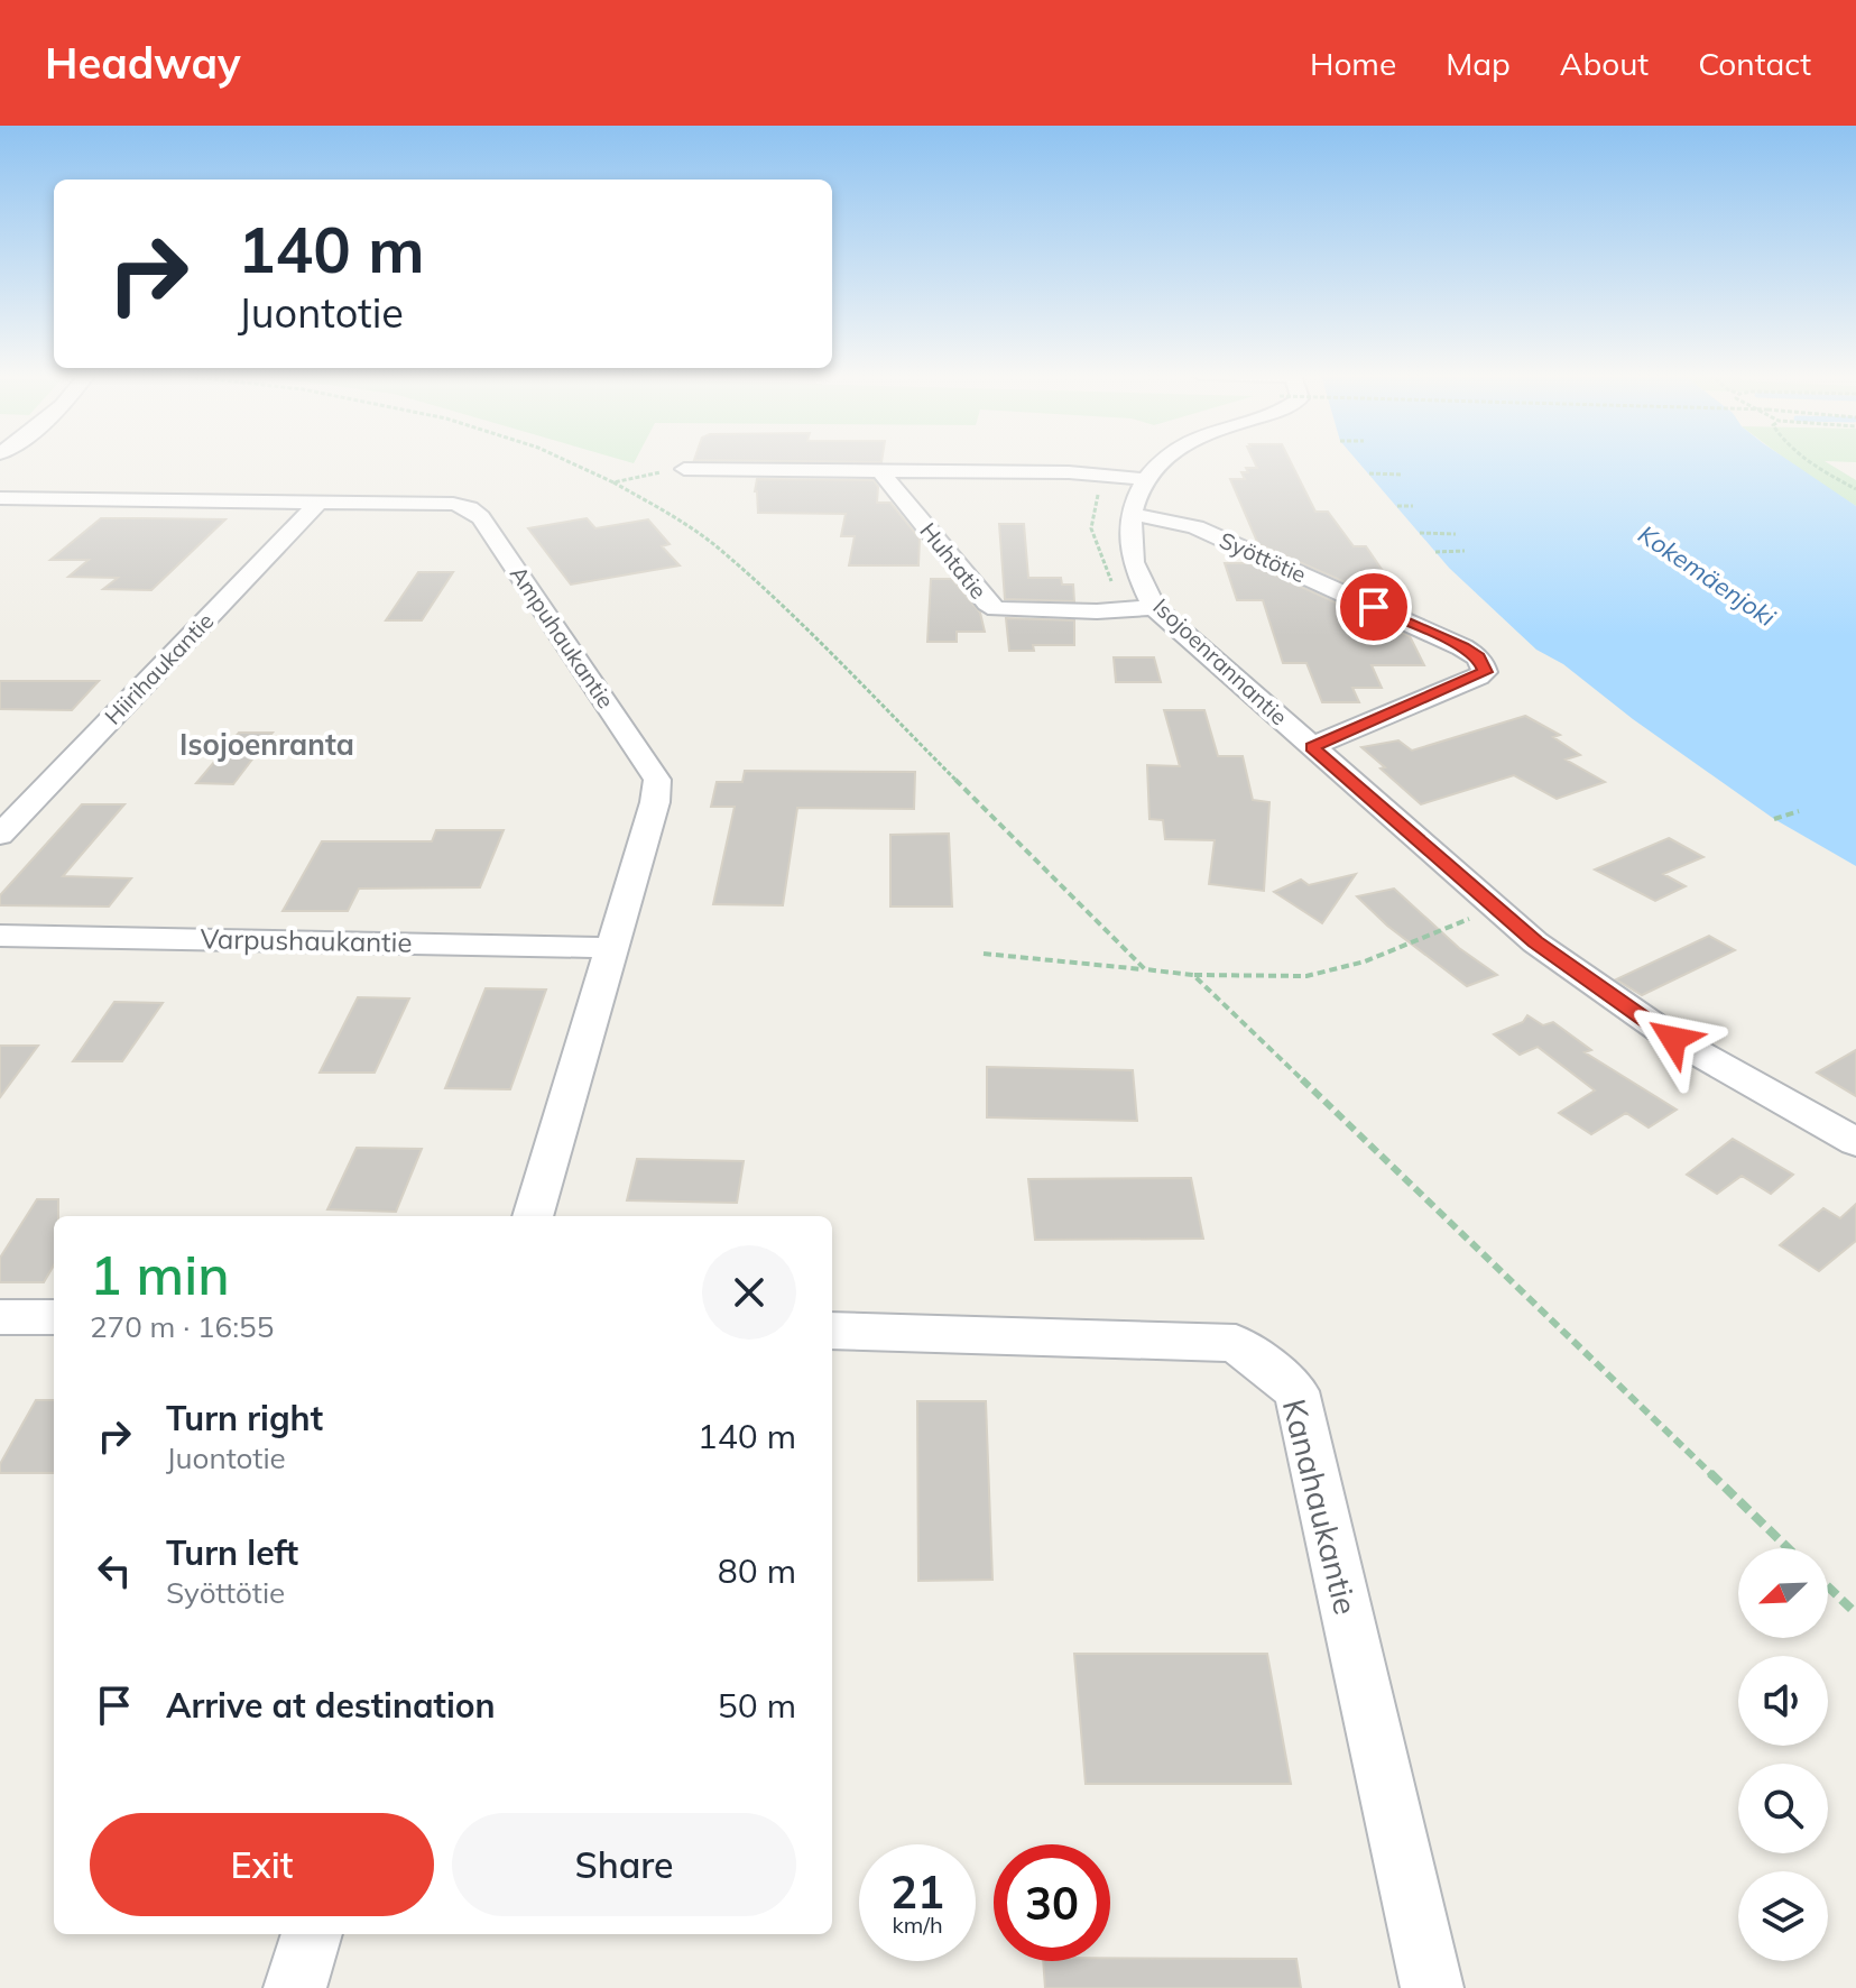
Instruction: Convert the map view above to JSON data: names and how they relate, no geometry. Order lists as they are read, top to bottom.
{
  "streets": {
    "street": [
      "Syöttötie",
      "Huhtatie",
      "Ampuhaukantie",
      "Isojoenrannantie",
      "Hiirihaukantie",
      "Varpushaukantie",
      "Kanahaukantie"
    ]
  },
  "crossings": [
    ["Syöttötie", "Isojoenrannantie"],
    ["Huhtatie", "Isojoenrannantie"],
    ["Ampuhaukantie", "Hiirihaukantie"],
    ["Ampuhaukantie", "Varpushaukantie"]
  ],
  "districts": ["Isojoenranta"],
  "water": ["Kokemäenjoki"],
  "north": "bottom left",
  "page": {
    "header": "Headway",
    "nav": [
      "Home",
      "Map",
      "About",
      "Contact"
    ],
    "turn": ["140 m", "Juontotie"],
    "heading": ["1 min", "270 m · 16:55"],
    "list": [
      {
        "name": "Turn right",
        "note": "Juontotie",
        "value": "140 m"
      },
      {
        "name": "Turn left",
        "note": "Syöttötie",
        "value": "80 m"
      },
      {
        "name": "Arrive at destination",
        "value": "50 m"
      }
    ],
    "buttons": ["Exit", "Share"],
    "speed": "21 km/h",
    "limit": "30"
  }
}
